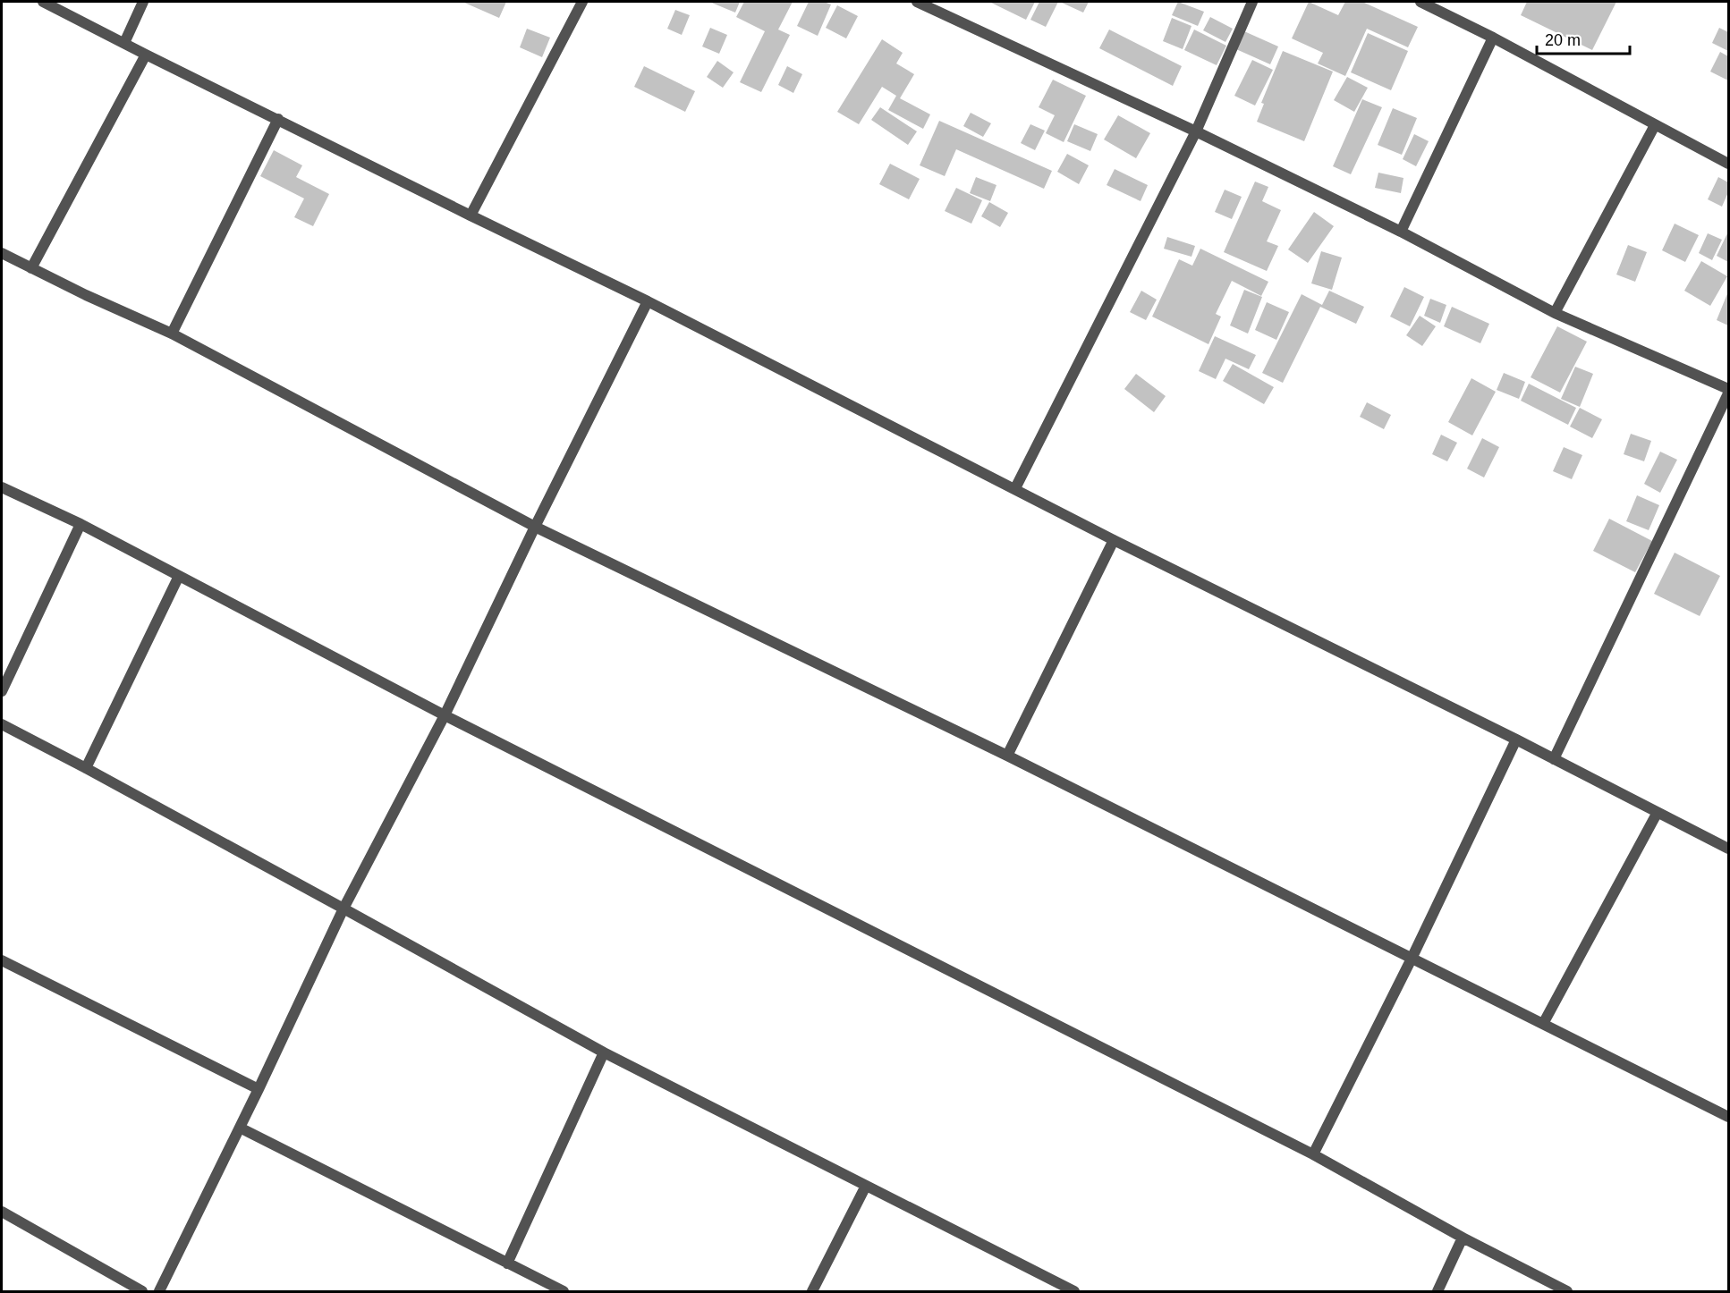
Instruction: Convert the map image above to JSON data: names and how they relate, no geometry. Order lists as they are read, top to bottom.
{
  "scale_bar": "20 m"
}
